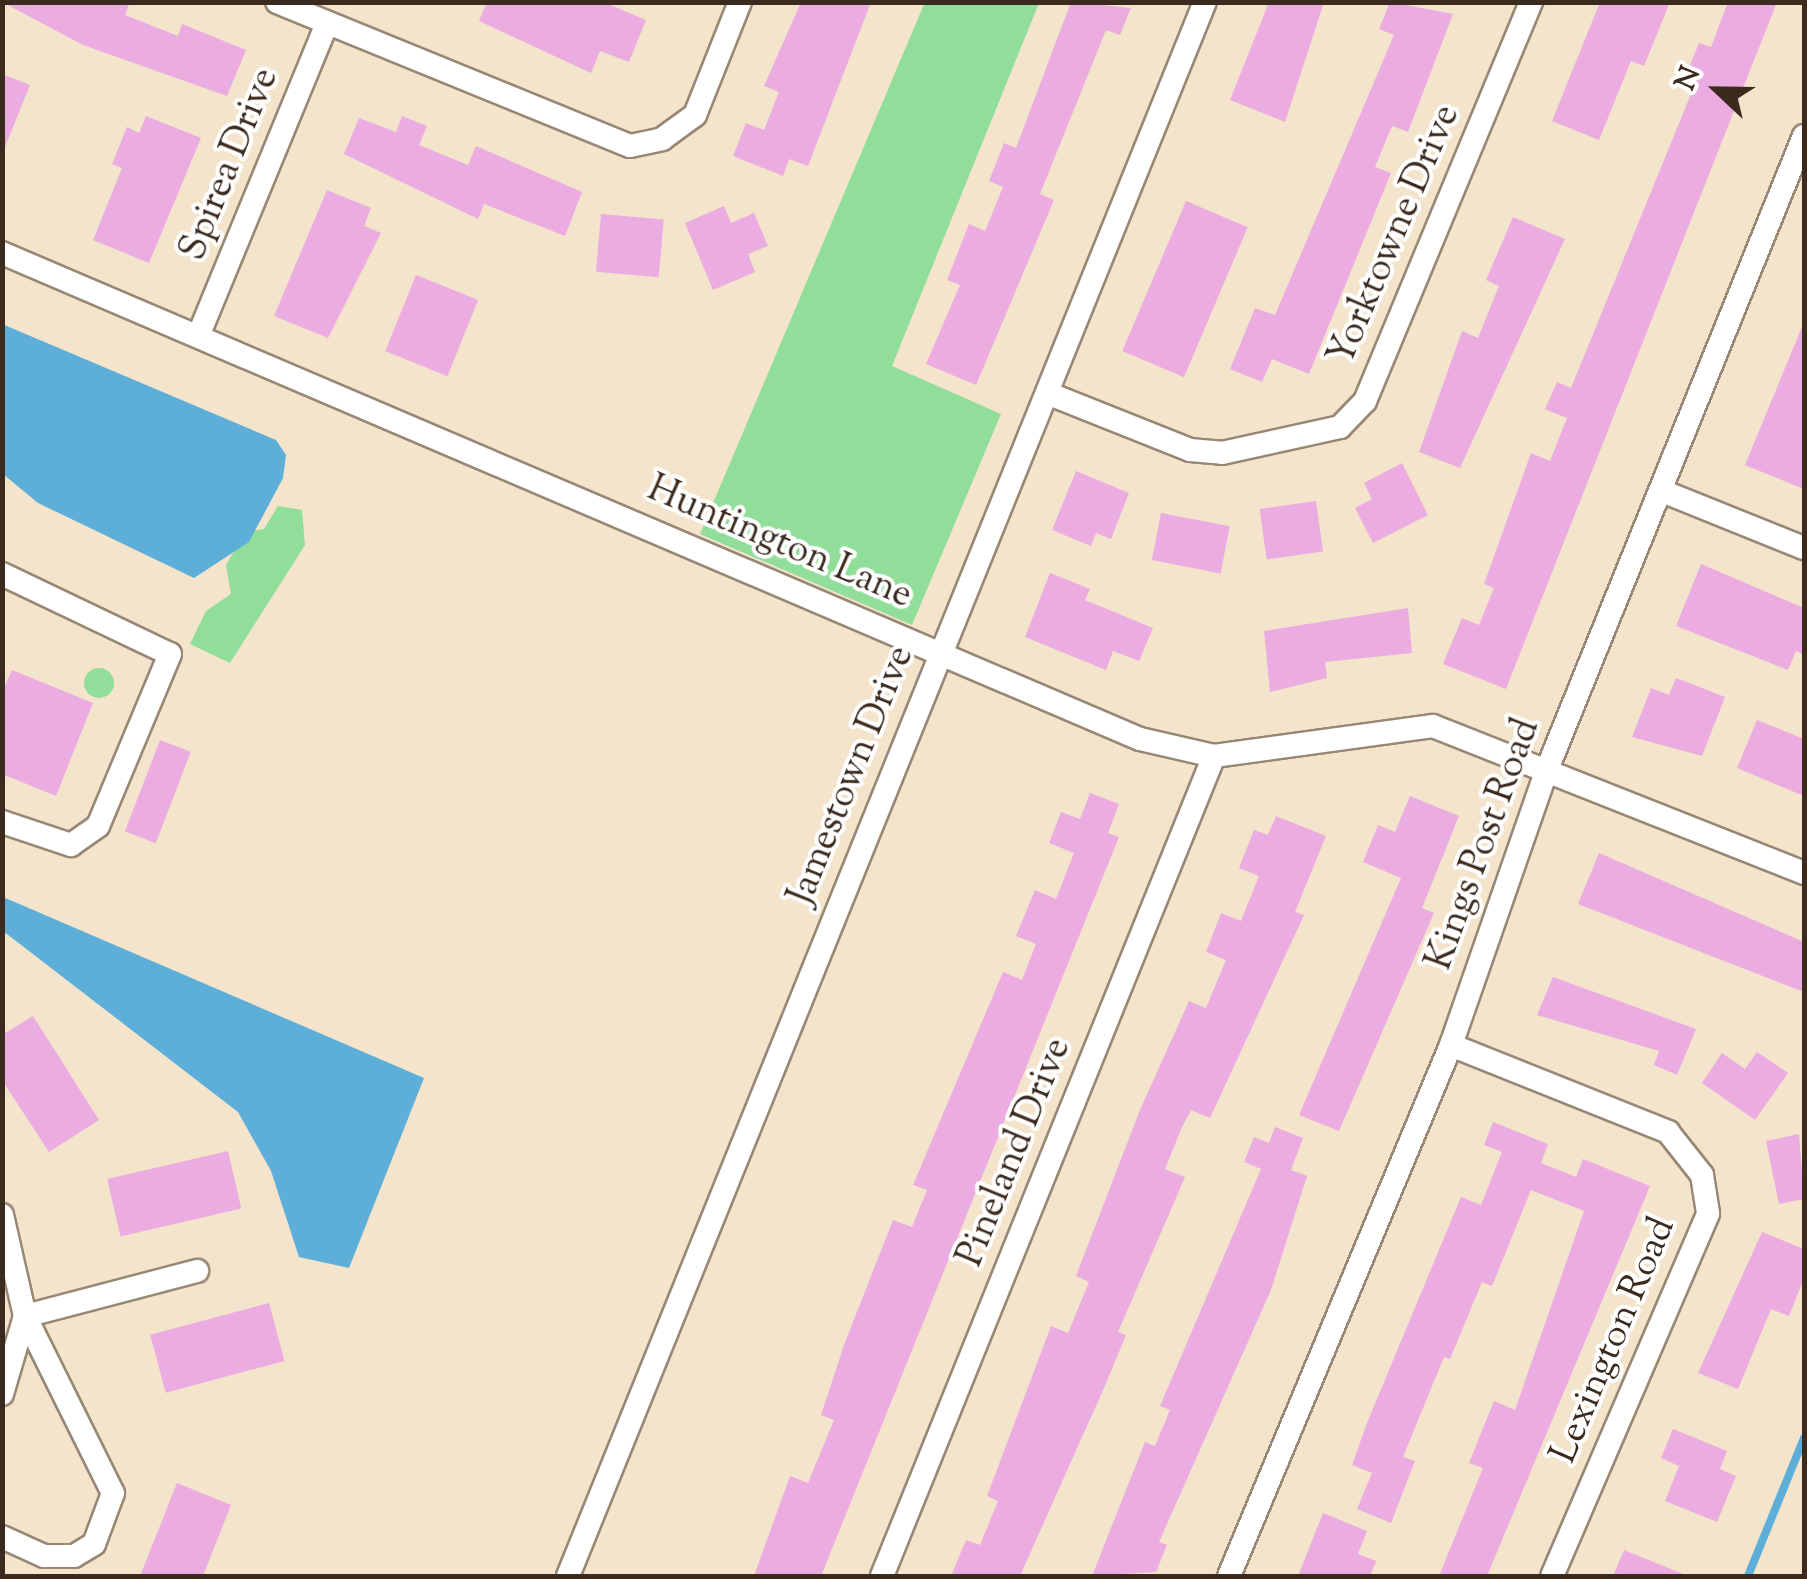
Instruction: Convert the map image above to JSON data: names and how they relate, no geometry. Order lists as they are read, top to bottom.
{
  "streets": {
    "street": [
      "Spirea Drive",
      "Yorktowne Drive",
      "Huntington Lane",
      "Jamestown Drive",
      "Kings Post Road",
      "Pineland Drive",
      "Lexington Road"
    ]
  },
  "crossings": [
    ["Spirea Drive", "Huntington Lane"],
    ["Yorktowne Drive", "Jamestown Drive"],
    ["Huntington Lane", "Jamestown Drive"],
    ["Huntington Lane", "Kings Post Road"],
    ["Huntington Lane", "Pineland Drive"],
    ["Kings Post Road", "Lexington Road"]
  ],
  "north": "left"
}
